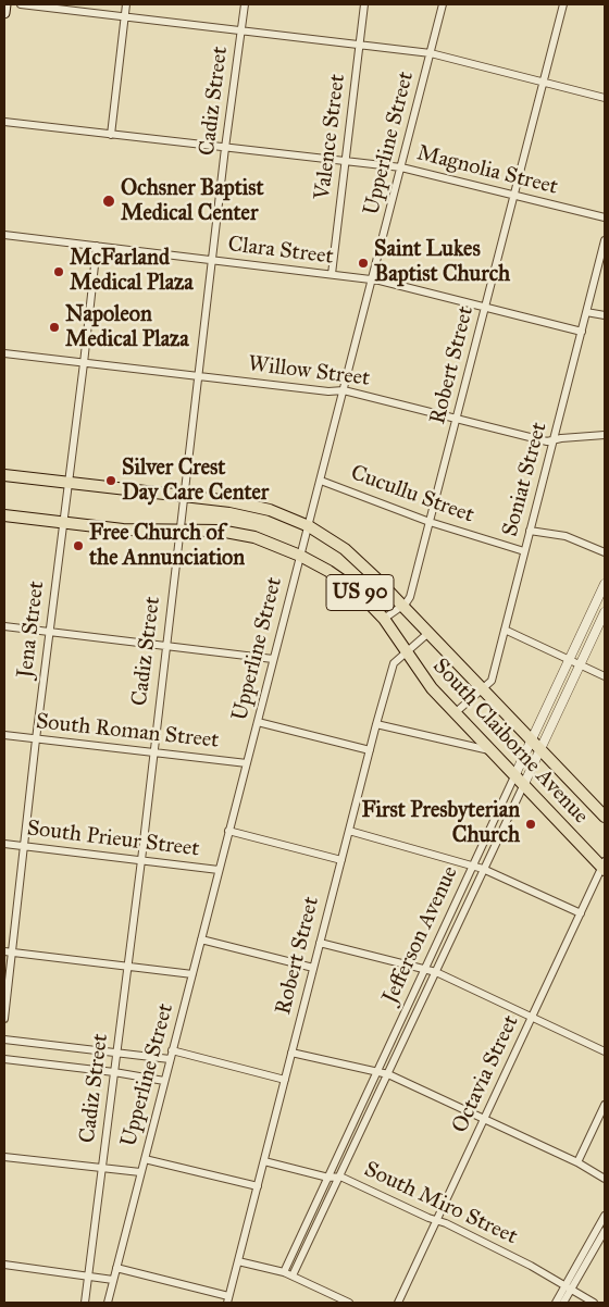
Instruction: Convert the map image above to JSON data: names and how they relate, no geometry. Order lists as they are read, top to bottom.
{
  "streets": {
    "main road": ["US 90", "South Claiborne Avenue"],
    "street": [
      "Cadiz Street",
      "Valence Street",
      "Upperline Street",
      "Magnolia Street",
      "Clara Street",
      "Robert Street",
      "Willow Street",
      "Soniat Street",
      "Cucullu Street",
      "Jena Street",
      "South Roman Street",
      "South Prieur Street",
      "Jefferson Avenue",
      "Octavia Street",
      "South Miro Street"
    ]
  },
  "crossings": [
    ["Cadiz Street", "Magnolia Street"],
    ["Cadiz Street", "Clara Street"],
    ["Cadiz Street", "Willow Street"],
    ["Cadiz Street", "South Roman Street"],
    ["Cadiz Street", "South Claiborne Avenue"],
    ["Cadiz Street", "South Prieur Street"],
    ["Valence Street", "Magnolia Street"],
    ["Valence Street", "Clara Street"],
    ["Upperline Street", "Magnolia Street"],
    ["Upperline Street", "Clara Street"],
    ["Upperline Street", "Willow Street"],
    ["Upperline Street", "Cucullu Street"],
    ["Upperline Street", "South Roman Street"],
    ["Upperline Street", "South Claiborne Avenue"],
    ["Upperline Street", "South Prieur Street"],
    ["Magnolia Street", "Robert Street"],
    ["Clara Street", "Robert Street"],
    ["Clara Street", "Soniat Street"],
    ["Clara Street", "Jena Street"],
    ["Robert Street", "Willow Street"],
    ["Robert Street", "Cucullu Street"],
    ["Robert Street", "South Claiborne Avenue"],
    ["Robert Street", "South Prieur Street"],
    ["Robert Street", "South Miro Street"],
    ["Willow Street", "Soniat Street"],
    ["Willow Street", "Jena Street"],
    ["Soniat Street", "Cucullu Street"],
    ["Soniat Street", "South Claiborne Avenue"],
    ["Jena Street", "South Roman Street"],
    ["Jena Street", "South Claiborne Avenue"],
    ["Jena Street", "South Prieur Street"],
    ["South Claiborne Avenue", "Jefferson Avenue"],
    ["South Claiborne Avenue", "Octavia Street"],
    ["Jefferson Avenue", "South Miro Street"],
    ["Octavia Street", "South Miro Street"]
  ],
  "places": [
    "Ochsner Baptist Medical Center",
    "Saint Lukes Baptist Church",
    "McFarland Medical Plaza",
    "Napoleon Medical Plaza",
    "Silver Crest Day Care Center",
    "Free Church of the Annunciation",
    "First Presbyterian Church"
  ]
}
